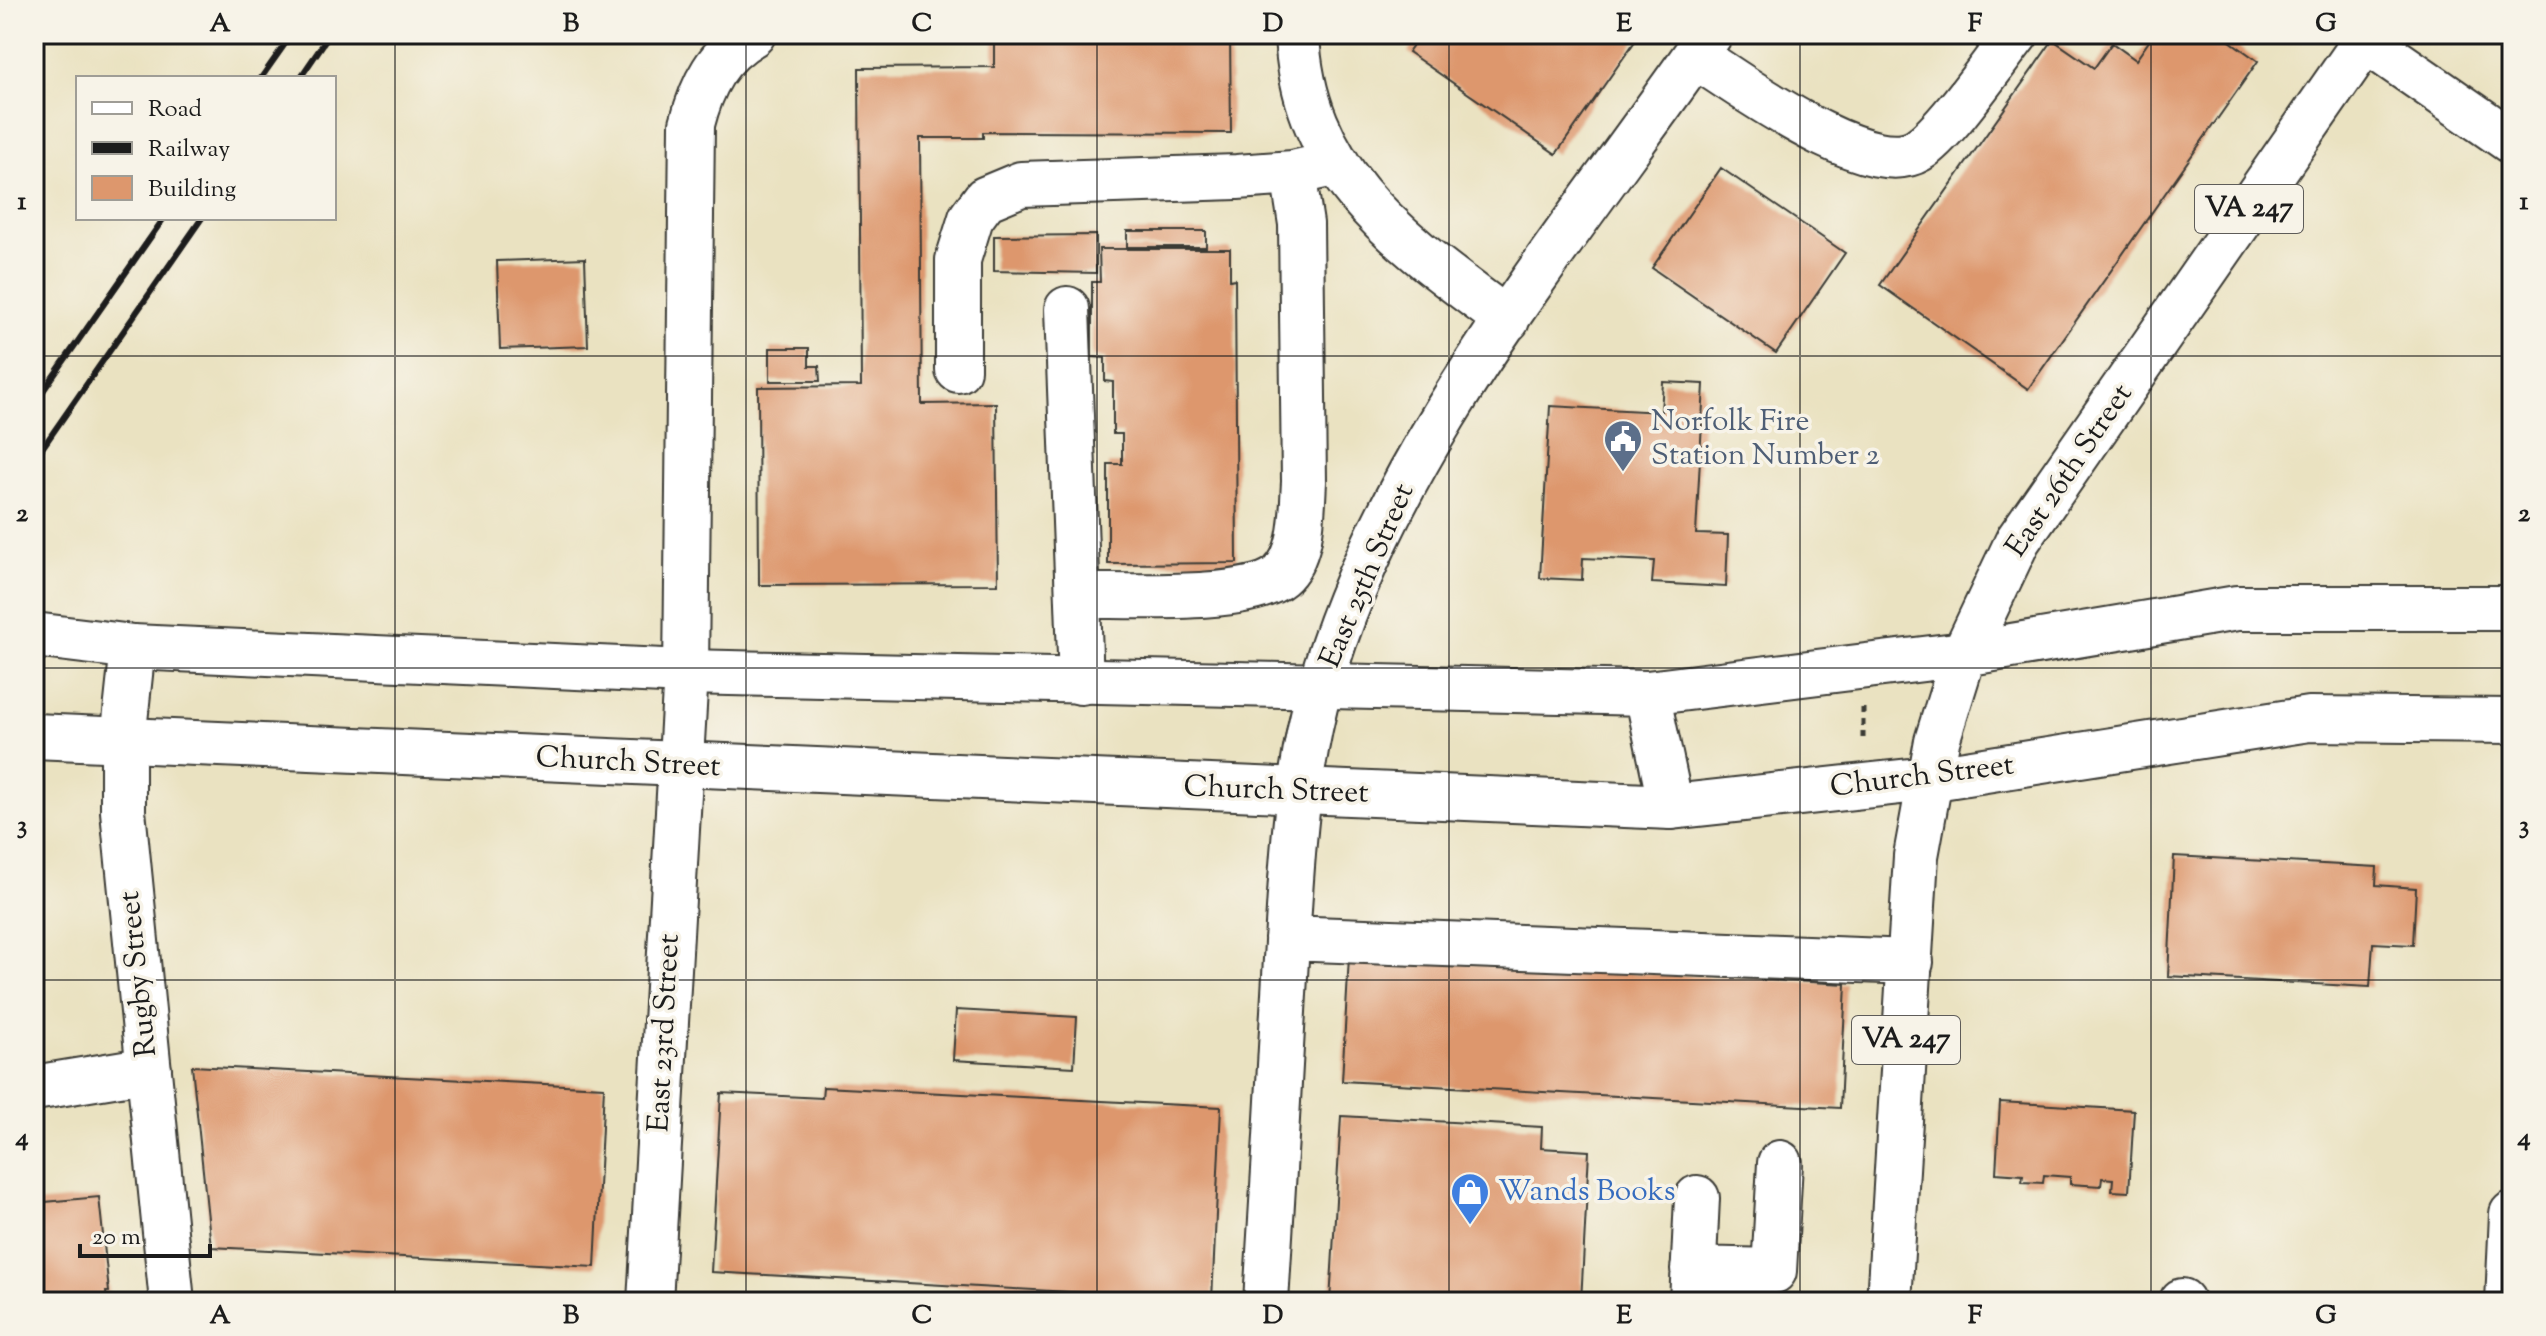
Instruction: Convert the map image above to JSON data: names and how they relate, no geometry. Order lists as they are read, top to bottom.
{
  "streets": {
    "main road": [
      "VA 247",
      "East 26th Street",
      "East 25th Street",
      "Church Street",
      "Rugby Street",
      "East 23rd Street"
    ]
  },
  "crossings": [
    ["East 26th Street", "Church Street"],
    ["East 25th Street", "Church Street"],
    ["Church Street", "Rugby Street"],
    ["Church Street", "East 23rd Street"]
  ],
  "places": {
    "public building": ["Norfolk Fire Station Number 2"],
    "shop": ["Wands Books"]
  },
  "legend": ["Road", "Railway", "Building"],
  "scale_bar": "20 m",
  "grid": {
    "columns": [
      "A",
      "B",
      "C",
      "D",
      "E",
      "F",
      "G"
    ],
    "rows": [
      "1",
      "2",
      "3",
      "4"
    ]
  }
}
